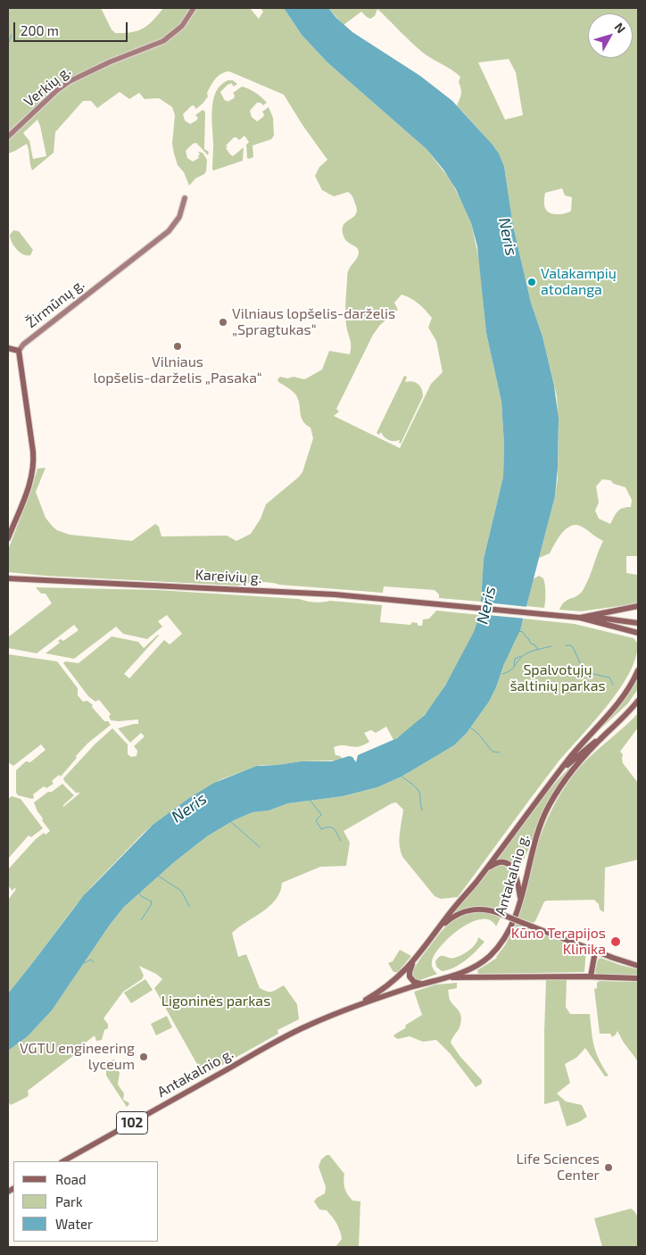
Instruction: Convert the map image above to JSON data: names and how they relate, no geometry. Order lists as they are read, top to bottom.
{
  "streets": {
    "main road": [
      "Verkių g.",
      "Žirmūnų g.",
      "Kareivių g.",
      "Antakalnio g.",
      "102"
    ]
  },
  "crossings": [
    ["Antakalnio g.", "102"]
  ],
  "water": ["Neris"],
  "parks": ["Spalvotųjų šaltinių parkas", "Ligoninės parkas"],
  "places": [
    "Valakampių atodanga",
    "Vilniaus lopšelis-darželis „Spragtukas“",
    "Vilniaus lopšelis-darželis „Pasaka“",
    "Kūno Terapijos Klinika",
    "VGTU engineering lyceum",
    "Life Sciences Center"
  ],
  "legend": ["Road", "Park", "Water"],
  "scale_bar": "200 m",
  "north": "top right"
}
